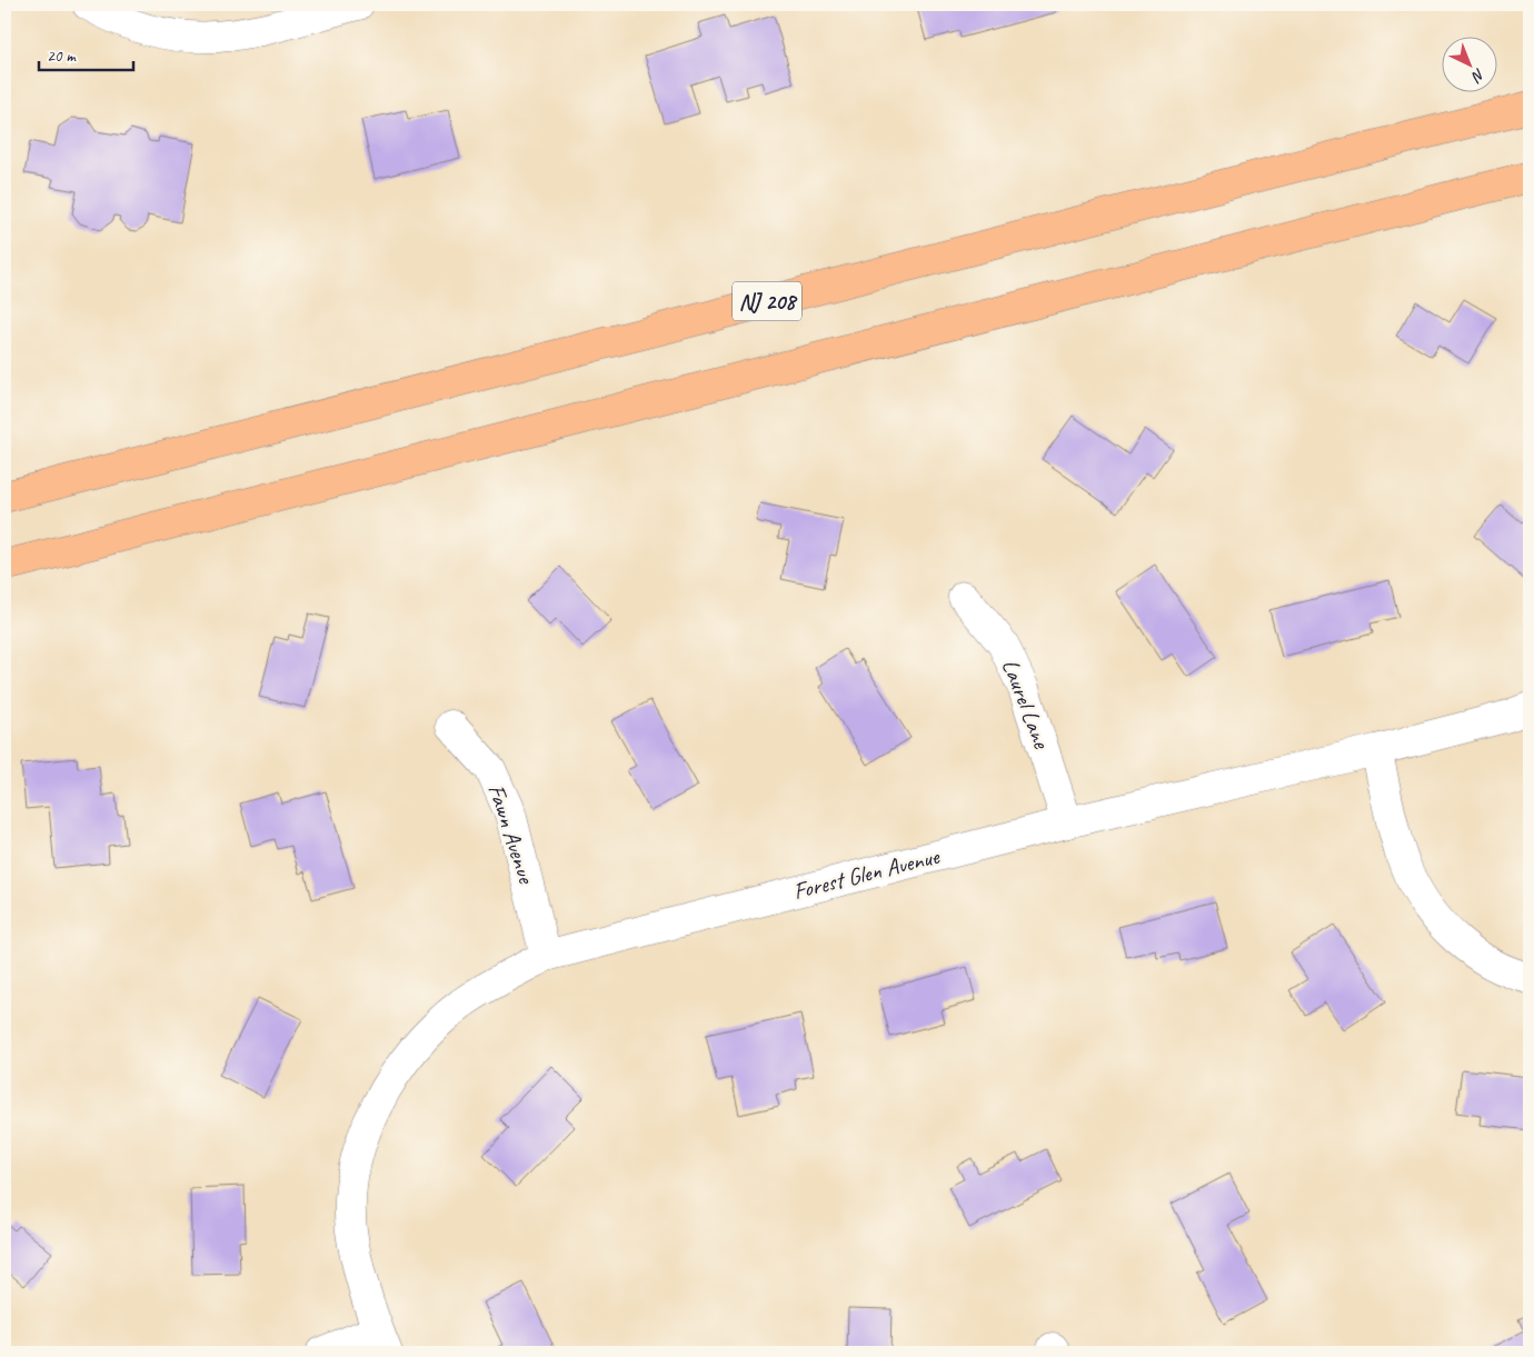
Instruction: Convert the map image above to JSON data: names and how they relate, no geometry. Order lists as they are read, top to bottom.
{
  "streets": {
    "highway": ["NJ 208"],
    "street": ["Laurel Lane", "Fawn Avenue", "Forest Glen Avenue"]
  },
  "crossings": [
    ["Laurel Lane", "Forest Glen Avenue"],
    ["Fawn Avenue", "Forest Glen Avenue"]
  ],
  "scale_bar": "20 m",
  "north": "bottom right"
}
